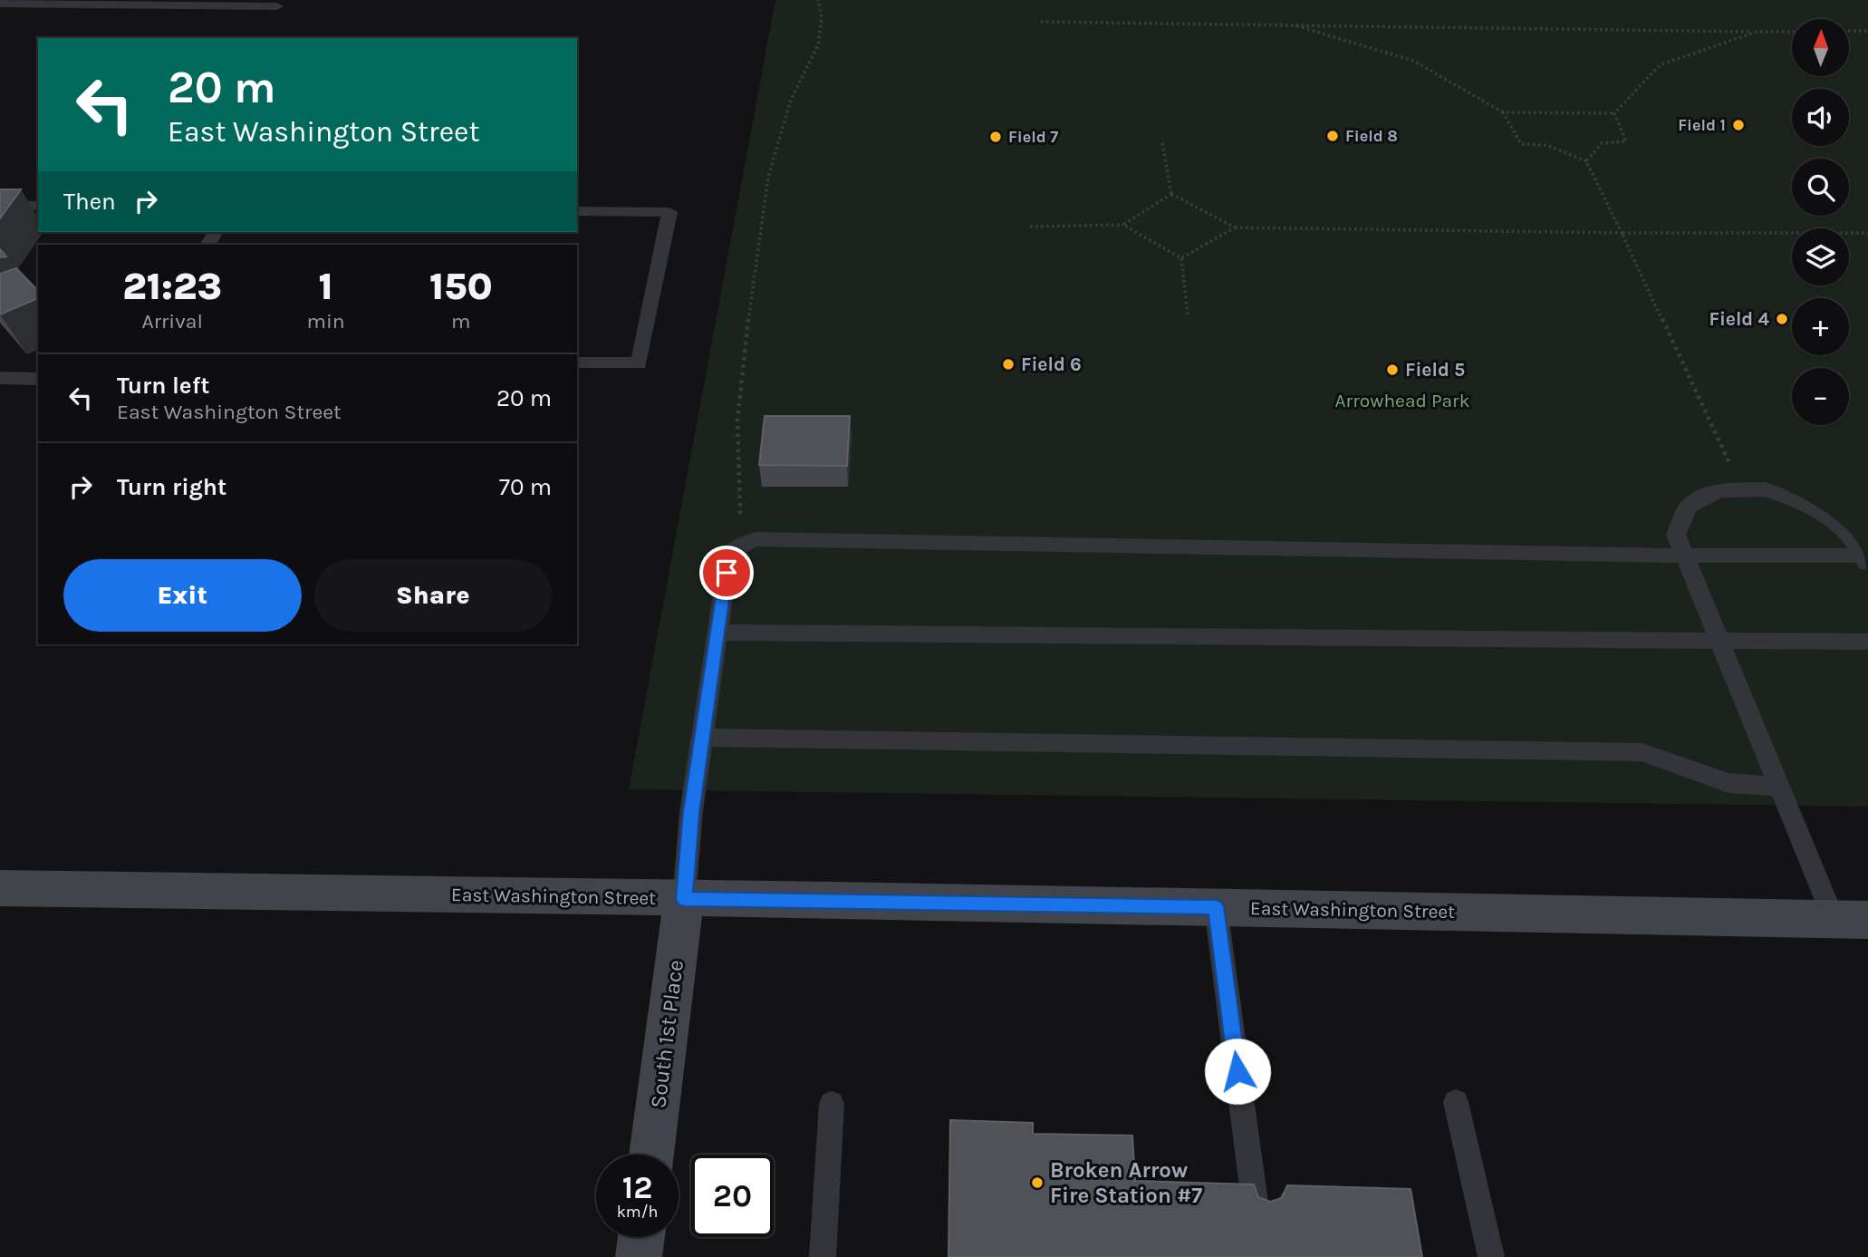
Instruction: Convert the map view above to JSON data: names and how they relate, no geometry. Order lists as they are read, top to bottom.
{
  "streets": {
    "main road": ["East Washington Street", "South 1st Place"]
  },
  "crossings": [
    ["East Washington Street", "South 1st Place"]
  ],
  "parks": ["Arrowhead Park"],
  "places": [
    "Field 1",
    "Field 8",
    "Field 7",
    "Field 4",
    "Field 6",
    "Field 5",
    "Broken Arrow Fire Station #7"
  ],
  "north": "top",
  "page": {
    "map_buttons": ["+", "−"],
    "turn": ["20 m", "East Washington Street"],
    "then": "Then",
    "eta": [
      "21:23",
      "Arrival",
      "1",
      "min",
      "150",
      "m"
    ],
    "list": [
      {
        "name": "Turn left",
        "note": "East Washington Street",
        "value": "20 m"
      },
      {
        "name": "Turn right",
        "value": "70 m"
      }
    ],
    "buttons": ["Exit", "Share"],
    "speed": "12 km/h",
    "limit": "20"
  }
}
